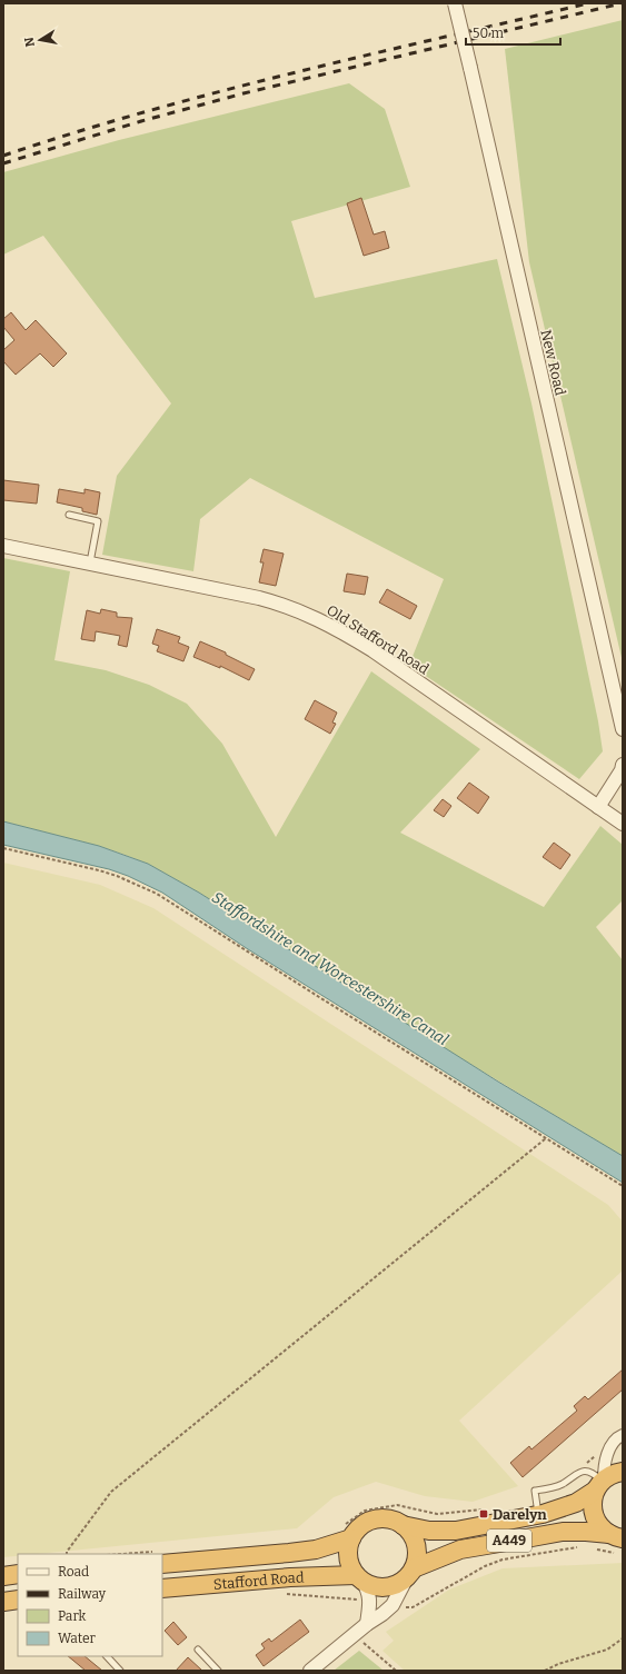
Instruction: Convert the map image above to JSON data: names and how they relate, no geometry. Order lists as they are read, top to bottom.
{
  "streets": {
    "highway": ["A449", "Stafford Road"],
    "street": ["New Road", "Old Stafford Road"]
  },
  "crossings": [
    ["A449", "Stafford Road"]
  ],
  "water": ["Staffordshire and Worcestershire Canal"],
  "places": {
    "transit": ["Darelyn"]
  },
  "legend": [
    "Road",
    "Railway",
    "Park",
    "Water"
  ],
  "scale_bar": "50 m",
  "north": "left"
}
